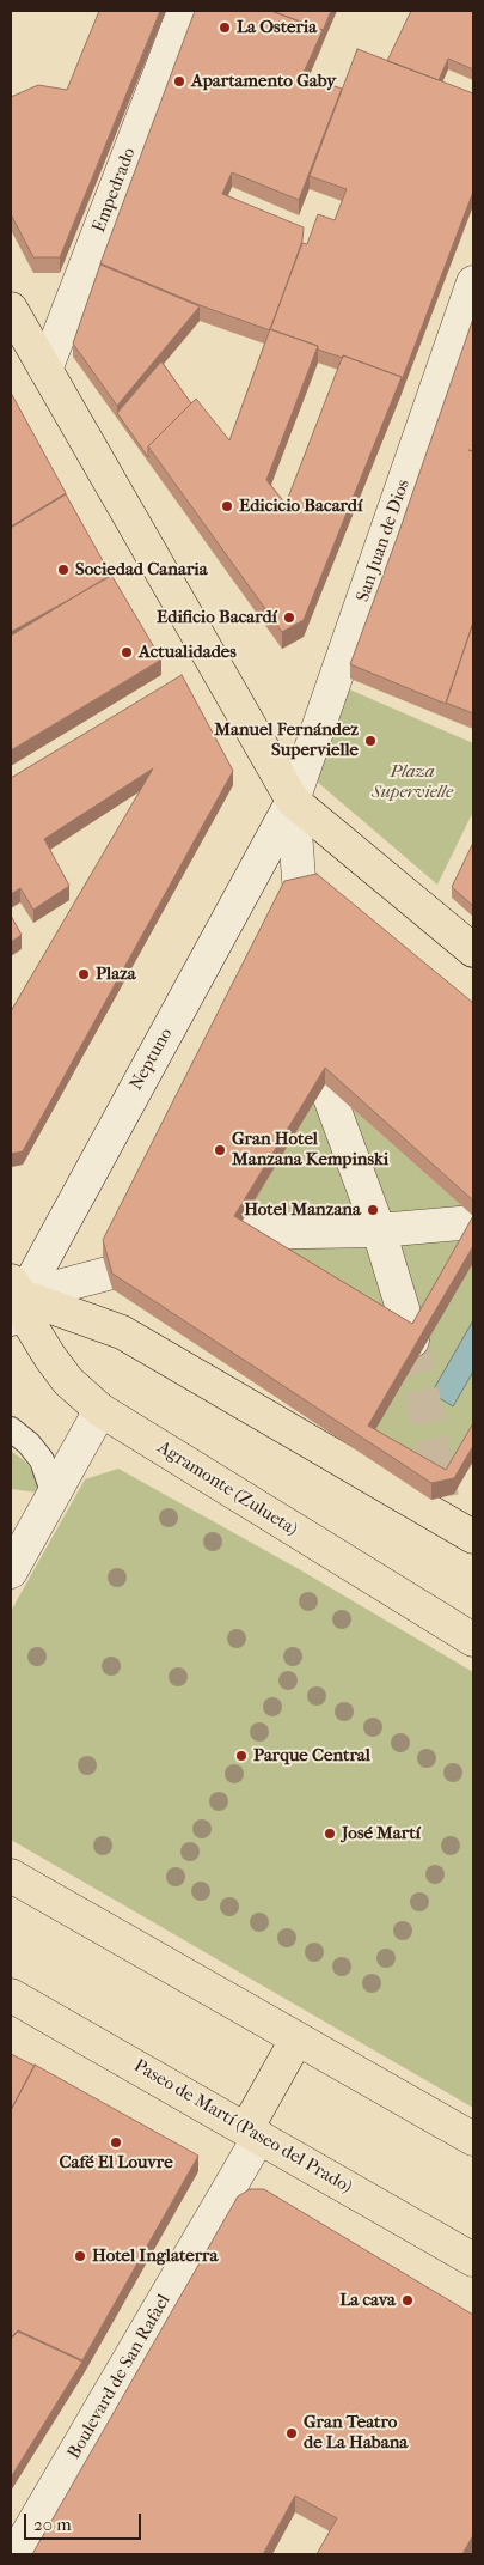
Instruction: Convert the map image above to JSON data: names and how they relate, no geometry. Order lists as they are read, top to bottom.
{
  "streets": {
    "main road": ["Agramonte (Zulueta)", "Paseo de Martí (Paseo del Prado)"],
    "street": [
      "Empedrado",
      "San Juan de Dios",
      "Neptuno",
      "Boulevard de San Rafael"
    ]
  },
  "crossings": [
    ["San Juan de Dios", "Neptuno"],
    ["Neptuno", "Agramonte (Zulueta)"],
    ["Paseo de Martí (Paseo del Prado)", "Boulevard de San Rafael"]
  ],
  "parks": ["Plaza Supervielle"],
  "places": [
    "La Osteria",
    "Apartamento Gaby",
    "Edicicio Bacardí",
    "Sociedad Canaria",
    "Edificio Bacardí",
    "Actualidades",
    "Manuel Fernández Supervielle",
    "Plaza",
    "Gran Hotel Manzana Kempinski",
    "Hotel Manzana",
    "Parque Central",
    "José Martí",
    "Café El Louvre",
    "Hotel Inglaterra",
    "La cava",
    "Gran Teatro de La Habana"
  ],
  "scale_bar": "20 m"
}
